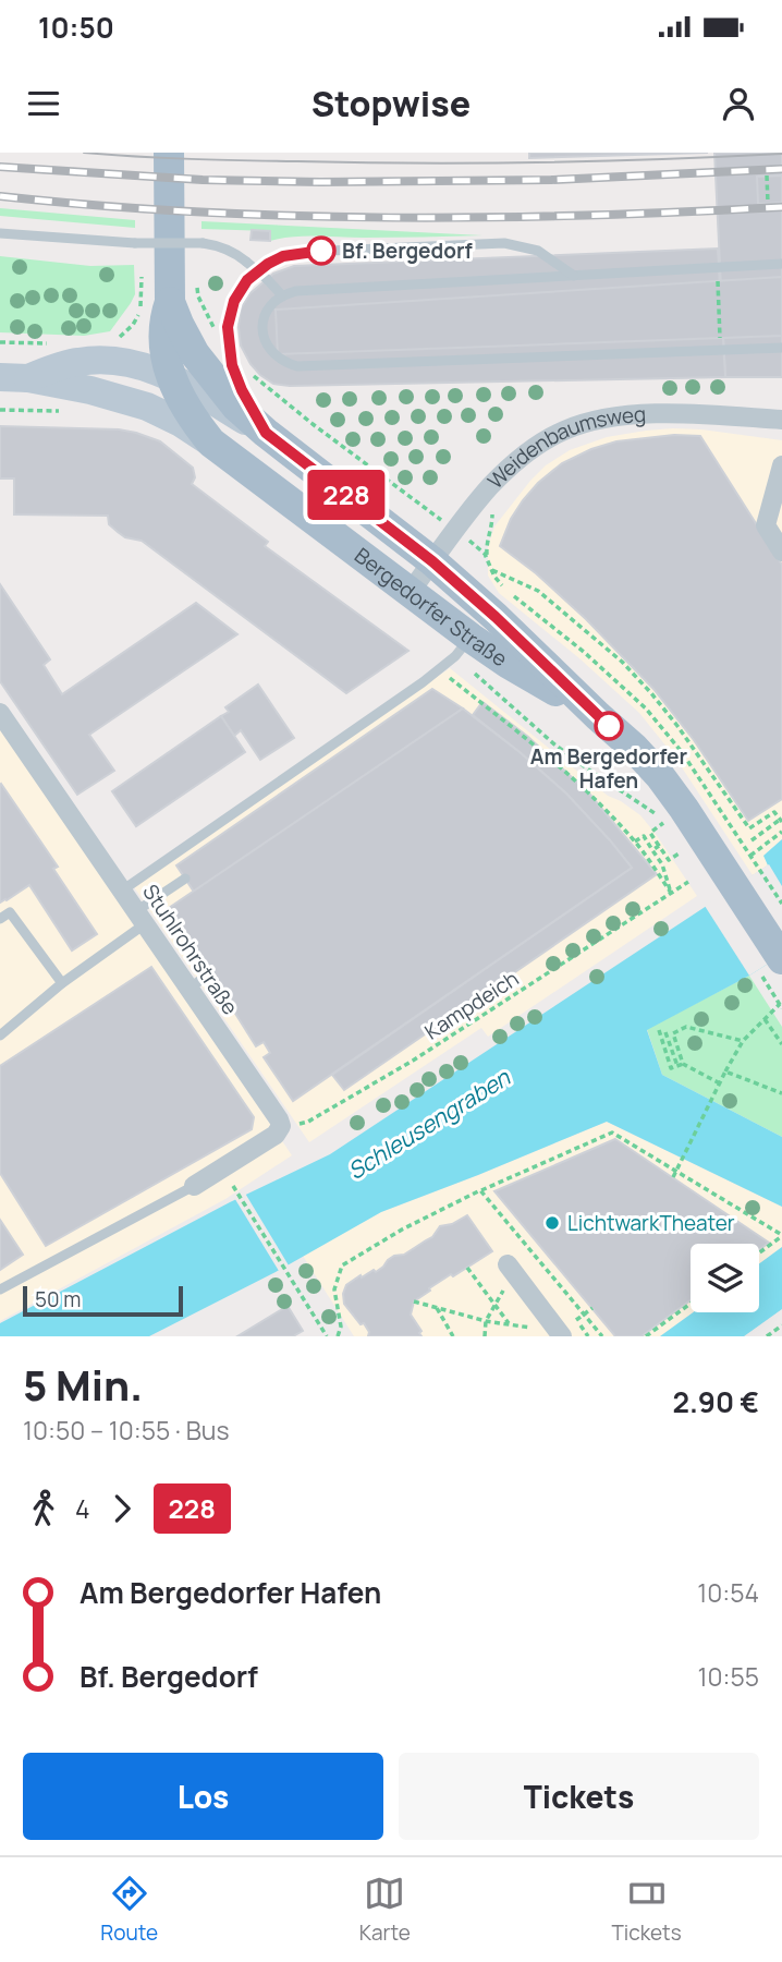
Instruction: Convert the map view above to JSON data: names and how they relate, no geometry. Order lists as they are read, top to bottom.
{
  "streets": {
    "main road": ["Bergedorfer Straße"],
    "street": ["Weidenbaumsweg", "Stuhlrohrstraße"],
    "path": ["Kampdeich"]
  },
  "crossings": [
    ["Weidenbaumsweg", "Bergedorfer Straße"],
    ["Stuhlrohrstraße", "Kampdeich"]
  ],
  "water": ["Schleusengraben"],
  "places": ["Bf. Bergedorf", "Am Bergedorfer Hafen", "LichtwarkTheater"],
  "lines": ["bus line 228"],
  "scale_bar": "50 m",
  "page": {
    "status": "10:50",
    "header": "Stopwise",
    "on_map": "228",
    "scale": "50 m",
    "heading": ["5 Min.", "10:50 – 10:55 · Bus", "2.90 €"],
    "legs": ["4", "228"],
    "list": [
      {
        "name": "Am Bergedorfer Hafen",
        "value": "10:54"
      },
      {
        "name": "Bf. Bergedorf",
        "value": "10:55"
      }
    ],
    "buttons": ["Los", "Tickets"],
    "tabs": ["Route", "Karte", "Tickets"]
  }
}
